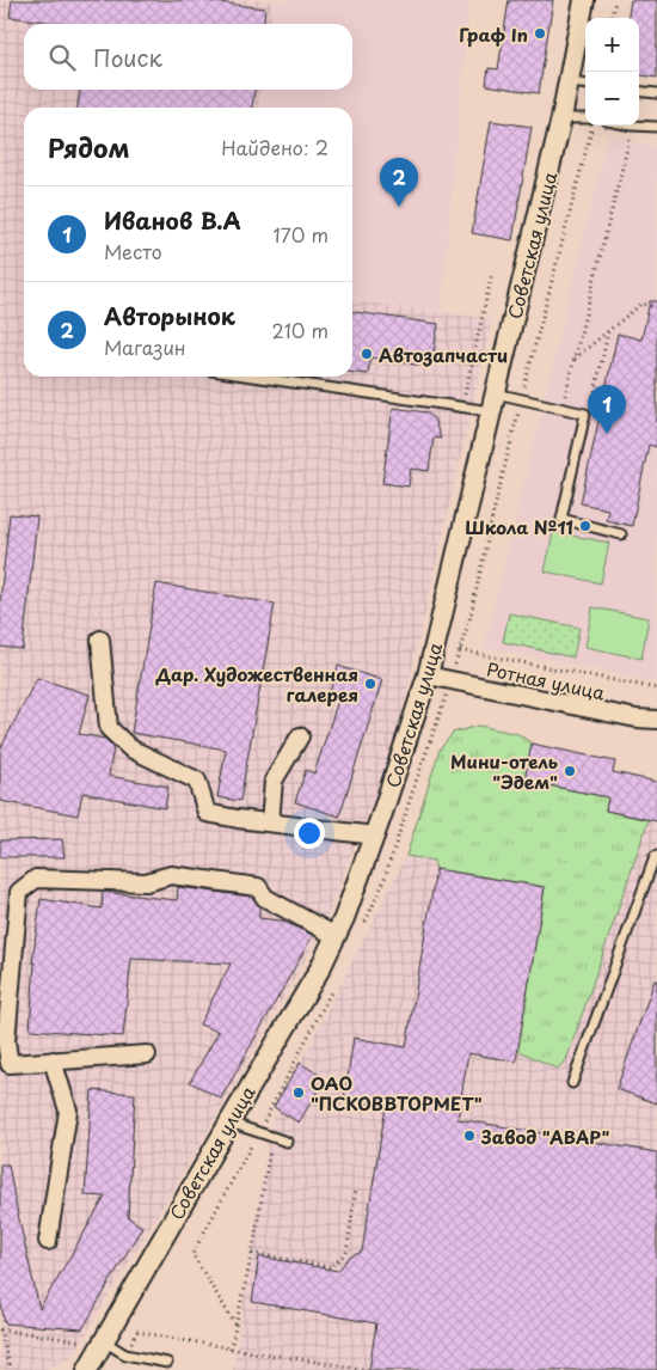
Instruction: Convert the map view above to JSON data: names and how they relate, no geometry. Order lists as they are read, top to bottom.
{
  "streets": {
    "street": ["Советская улица", "Ротная улица"]
  },
  "crossings": [
    ["Советская улица", "Ротная улица"]
  ],
  "places": [
    "Граф In",
    "Автозапчасти",
    "Школа №11",
    "Дар. Художественная галерея",
    "Мини-отель \"Эдем\"",
    "ОАО \"ПСКОВВТОРМЕТ\"",
    "Завод \"АВАР\""
  ],
  "page": {
    "map_buttons": ["+", "−"],
    "search": "Поиск",
    "heading": ["Рядом", "Найдено: 2"],
    "pins": ["2", "1"],
    "list": [
      {
        "mark": "1",
        "name": "Иванов В.А",
        "note": "Место",
        "value": "170 m"
      },
      {
        "mark": "2",
        "name": "Авторынок",
        "note": "Магазин",
        "value": "210 m"
      }
    ]
  }
}
